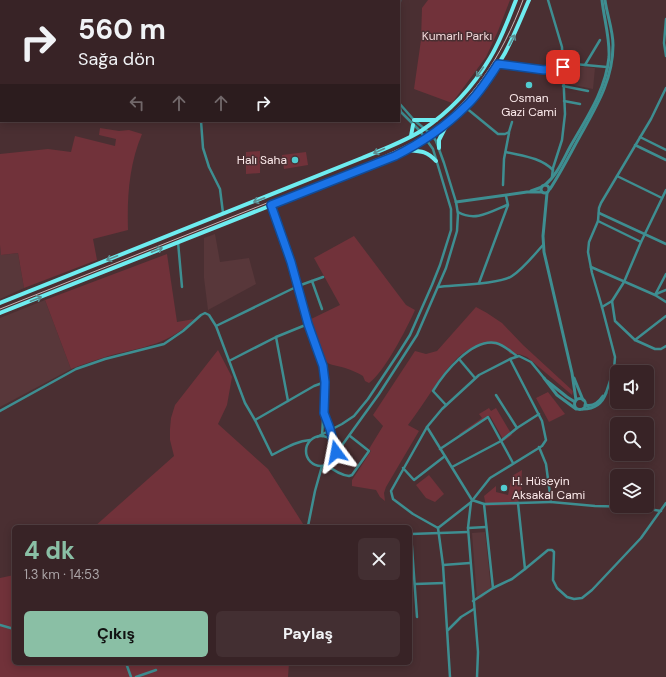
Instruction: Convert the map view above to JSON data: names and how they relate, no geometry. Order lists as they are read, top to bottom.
{
  "parks": ["Kumarlı Parkı"],
  "places": ["Osman Gazi Cami", "Halı Saha", "H. Hüseyin Aksakal Cami"],
  "page": {
    "turn": ["560 m", "Sağa dön"],
    "heading": ["4 dk", "1.3 km · 14:53"],
    "buttons": ["Çıkış", "Paylaş"]
  }
}
